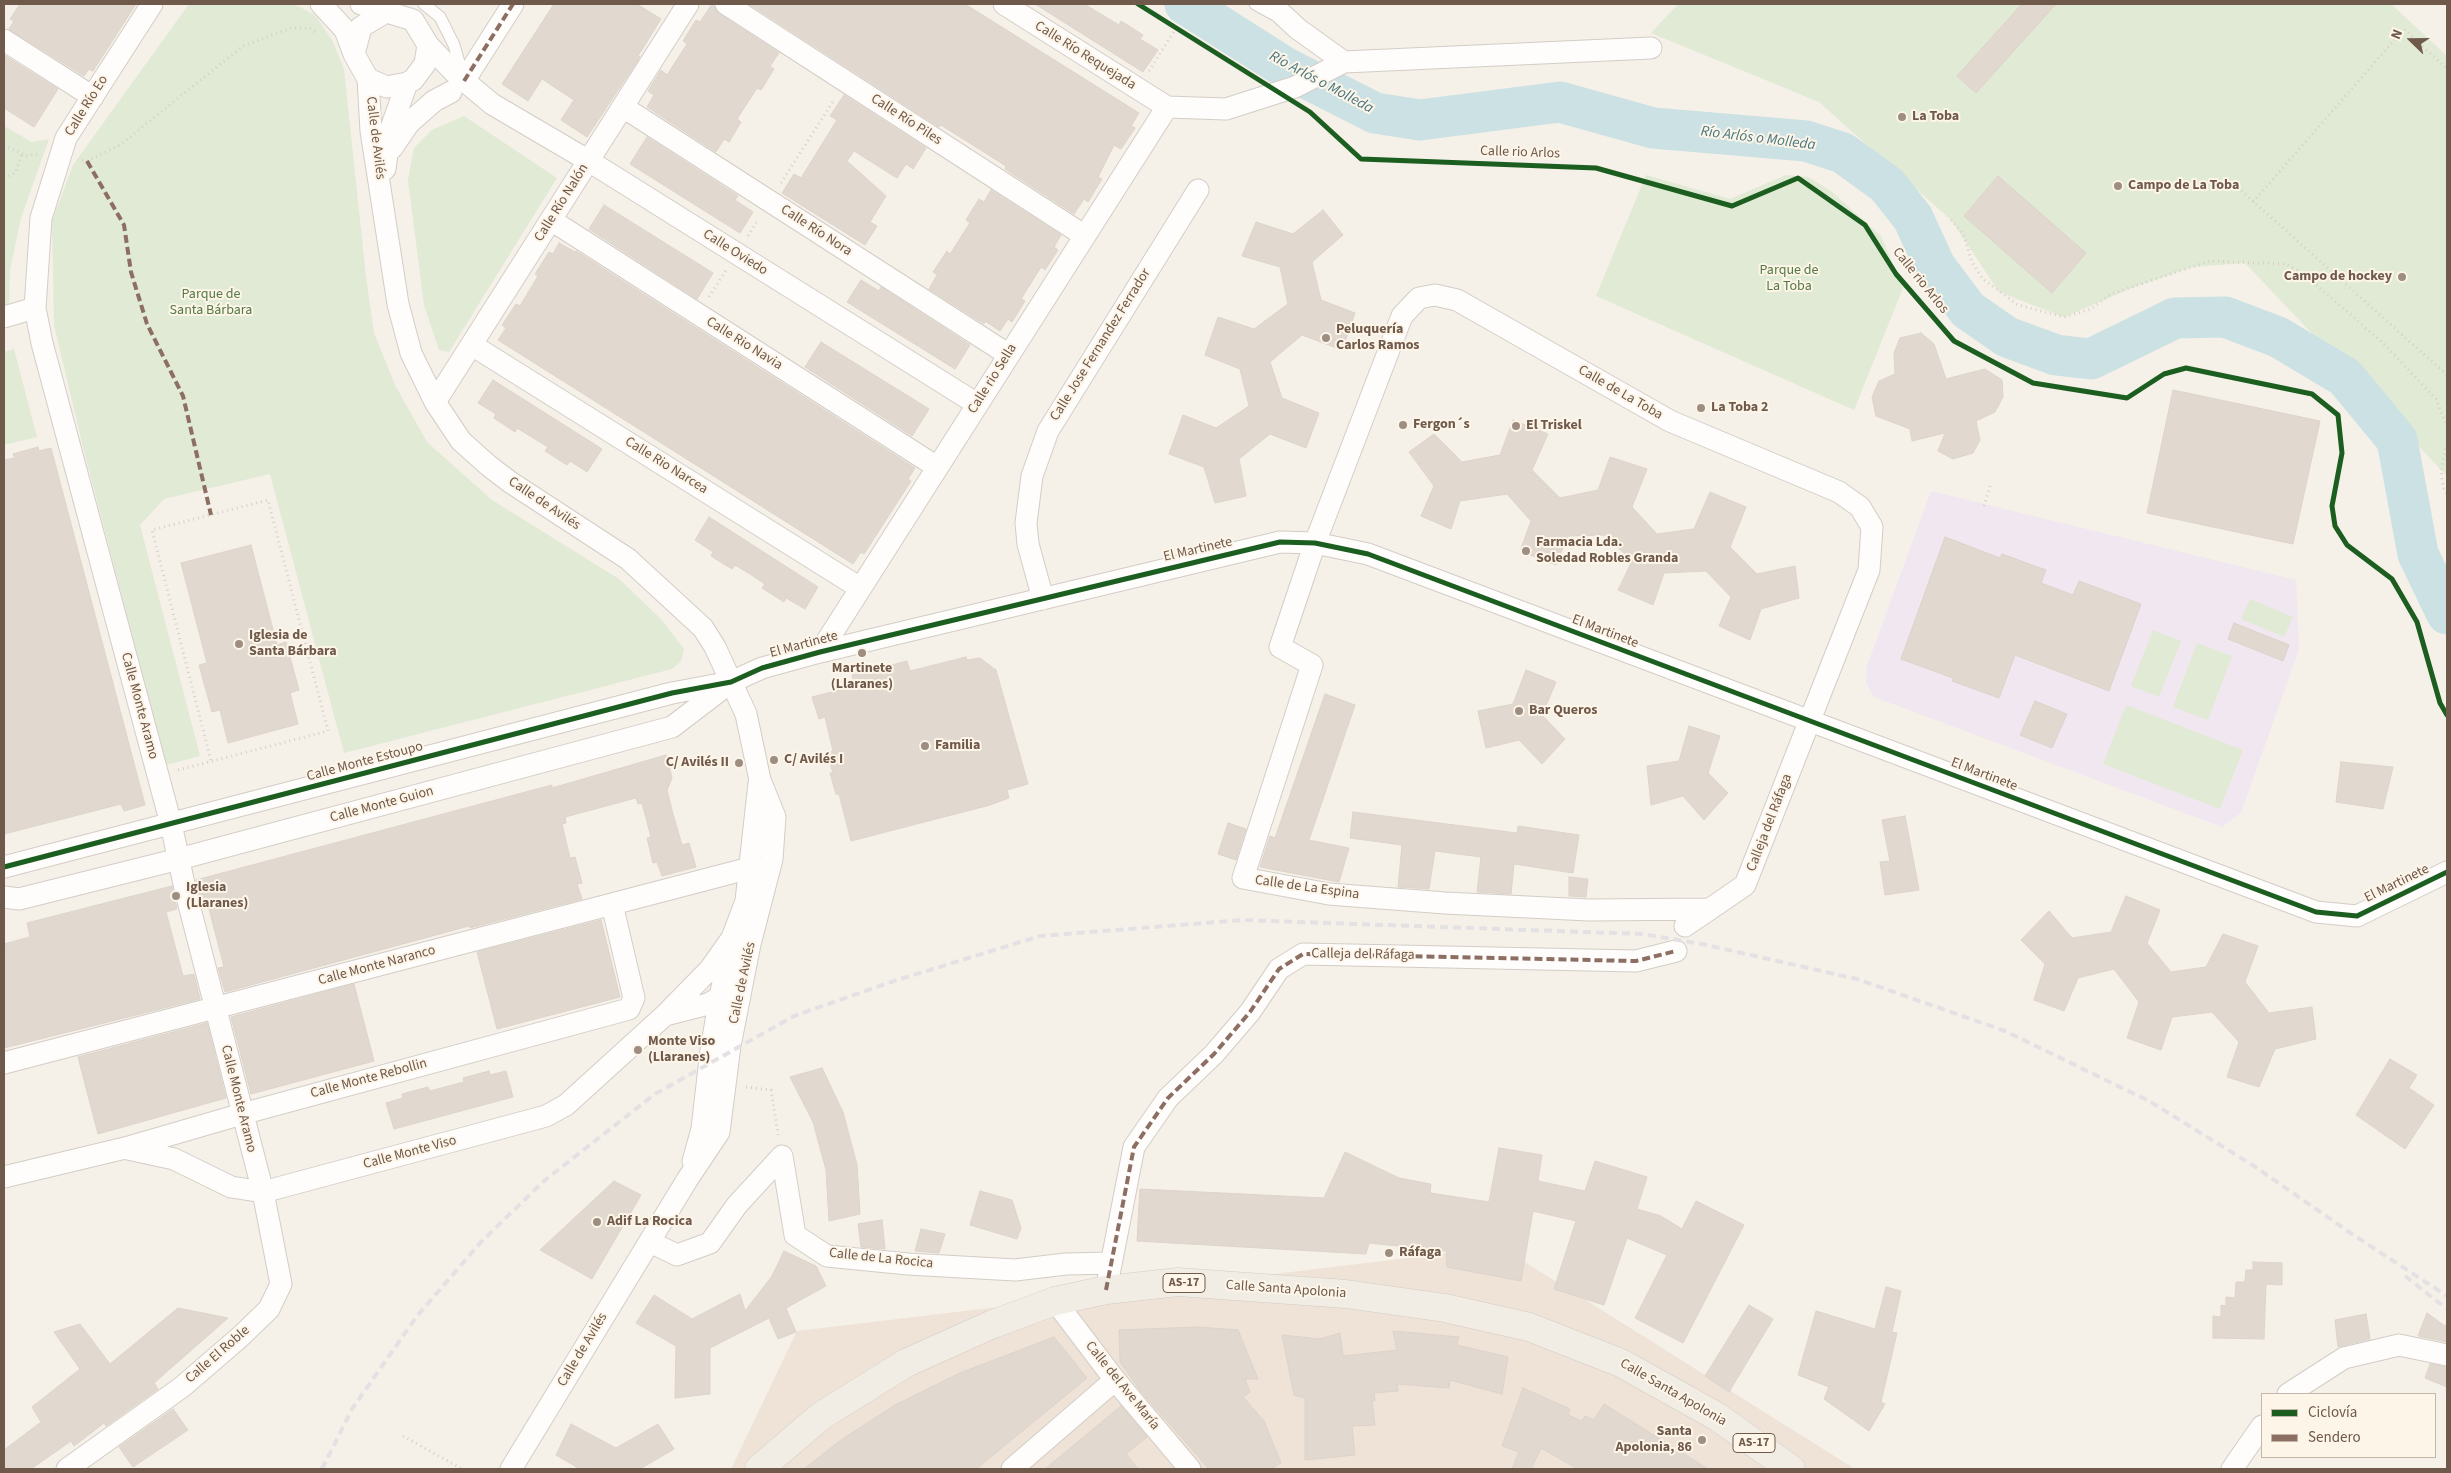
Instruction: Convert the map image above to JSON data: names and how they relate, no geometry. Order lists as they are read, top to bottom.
{
  "streets": {
    "main road": ["AS-17", "Calle Santa Apolonia"],
    "street": [
      "Calle Río Requejada",
      "Calle Río Eo",
      "Calle Río Piles",
      "Calle de Avilés",
      "Calle Río Nalón",
      "Calle Río Nora",
      "Calle Oviedo",
      "Calle Rio Navia",
      "Calle Jose Fernandez Ferrador",
      "Calle rio Sella",
      "Calle de La Toba",
      "Calle Rio Narcea",
      "El Martinete",
      "Calle Monte Aramo",
      "Calle Monte Estoupo",
      "Calle Monte Guion",
      "Calleja del Ráfaga",
      "Calle de La Espina",
      "Calle Monte Naranco",
      "Calle Monte Rebollin",
      "Calle Monte Viso",
      "Calle de La Rocica",
      "Calle El Roble",
      "Calle del Ave María"
    ],
    "cycle path": ["Calle rio Arlos"]
  },
  "crossings": [
    ["Calle Río Requejada", "Calle rio Sella"],
    ["Calle Río Eo", "Calle Monte Aramo"],
    ["Calle Río Piles", "Calle rio Sella"],
    ["Calle de Avilés", "Calle Río Nalón"],
    ["Calle de Avilés", "Calle Oviedo"],
    ["Calle de Avilés", "El Martinete"],
    ["Calle de Avilés", "Calle Monte Estoupo"],
    ["Calle de Avilés", "Calle Monte Guion"],
    ["Calle de Avilés", "Calle Monte Naranco"],
    ["Calle de Avilés", "Calle Monte Viso"],
    ["Calle Río Nalón", "Calle Río Nora"],
    ["Calle Río Nalón", "Calle Oviedo"],
    ["Calle Río Nalón", "Calle Rio Navia"],
    ["Calle Río Nalón", "Calle Rio Narcea"],
    ["Calle Río Nora", "Calle rio Sella"],
    ["Calle Oviedo", "Calle rio Sella"],
    ["Calle Rio Navia", "Calle rio Sella"],
    ["Calle Jose Fernandez Ferrador", "El Martinete"],
    ["Calle rio Sella", "Calle Rio Narcea"],
    ["Calle rio Sella", "El Martinete"],
    ["Calle de La Toba", "El Martinete"],
    ["Calle de La Toba", "Calleja del Ráfaga"],
    ["Calle de La Toba", "Calle de La Espina"],
    ["El Martinete", "Calle Monte Estoupo"],
    ["El Martinete", "Calle Monte Guion"],
    ["El Martinete", "Calleja del Ráfaga"],
    ["El Martinete", "Calle de La Espina"],
    ["Calle Monte Aramo", "Calle Monte Estoupo"],
    ["Calle Monte Aramo", "Calle Monte Guion"],
    ["Calle Monte Aramo", "Calle Monte Naranco"],
    ["Calle Monte Aramo", "Calle Monte Rebollin"],
    ["Calle Monte Aramo", "Calle Monte Viso"],
    ["Calle Monte Aramo", "Calle El Roble"],
    ["Calle Monte Estoupo", "Calle Monte Guion"],
    ["Calleja del Ráfaga", "Calle de La Espina"],
    ["Calleja del Ráfaga", "Calle de La Rocica"],
    ["Calleja del Ráfaga", "Calle Santa Apolonia"],
    ["Calle Monte Naranco", "Calle Monte Rebollin"],
    ["Calle Monte Rebollin", "Calle Monte Viso"],
    ["Calle Monte Viso", "Calle El Roble"],
    ["Calle Santa Apolonia", "Calle del Ave María"]
  ],
  "water": ["Río Arlós o Molleda"],
  "parks": ["Parque de La Toba", "Parque de Santa Bárbara"],
  "places": [
    "La Toba",
    "Campo de La Toba",
    "Campo de hockey",
    "Peluquería Carlos Ramos",
    "La Toba 2",
    "Fergon´s",
    "El Triskel",
    "Farmacia Lda. Soledad Robles Granda",
    "Iglesia de Santa Bárbara",
    "Martinete (Llaranes)",
    "Bar Queros",
    "Familia",
    "C/ Avilés I",
    "C/ Avilés II",
    "Iglesia (Llaranes)",
    "Monte Viso (Llaranes)",
    "Adif La Rocica",
    "Ráfaga",
    "Santa Apolonia, 86"
  ],
  "legend": ["Ciclovía", "Sendero"],
  "north": "left"
}
